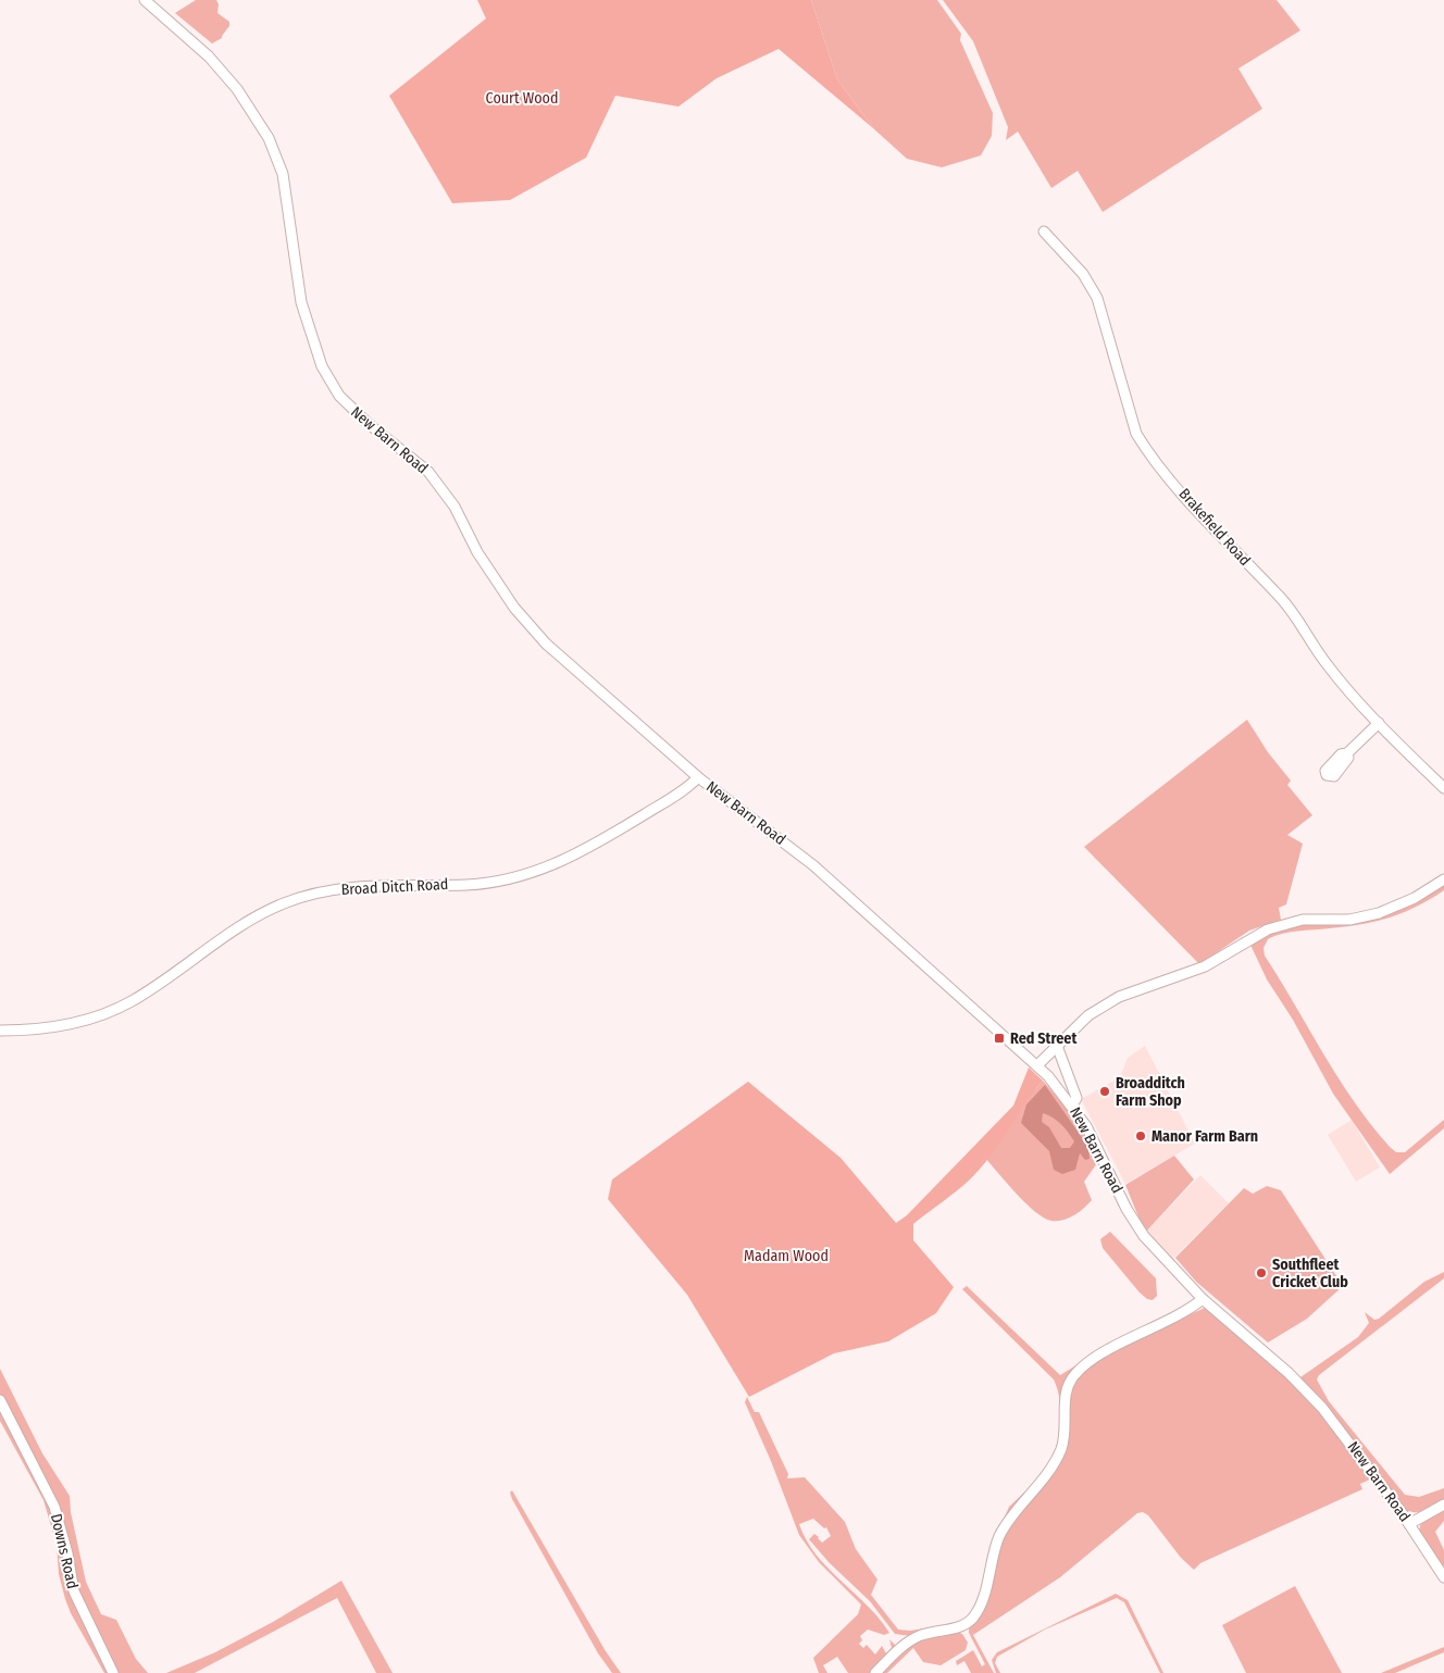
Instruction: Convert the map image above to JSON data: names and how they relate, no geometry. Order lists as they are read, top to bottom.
{
  "streets": {
    "street": [
      "New Barn Road",
      "Brakefield Road",
      "Broad Ditch Road",
      "Downs Road"
    ]
  },
  "crossings": [
    ["New Barn Road", "Broad Ditch Road"]
  ],
  "parks": ["Court Wood", "Madam Wood"],
  "places": {
    "transit": ["Red Street"],
    "other": ["Broadditch Farm Shop", "Manor Farm Barn", "Southfleet Cricket Club"]
  }
}
